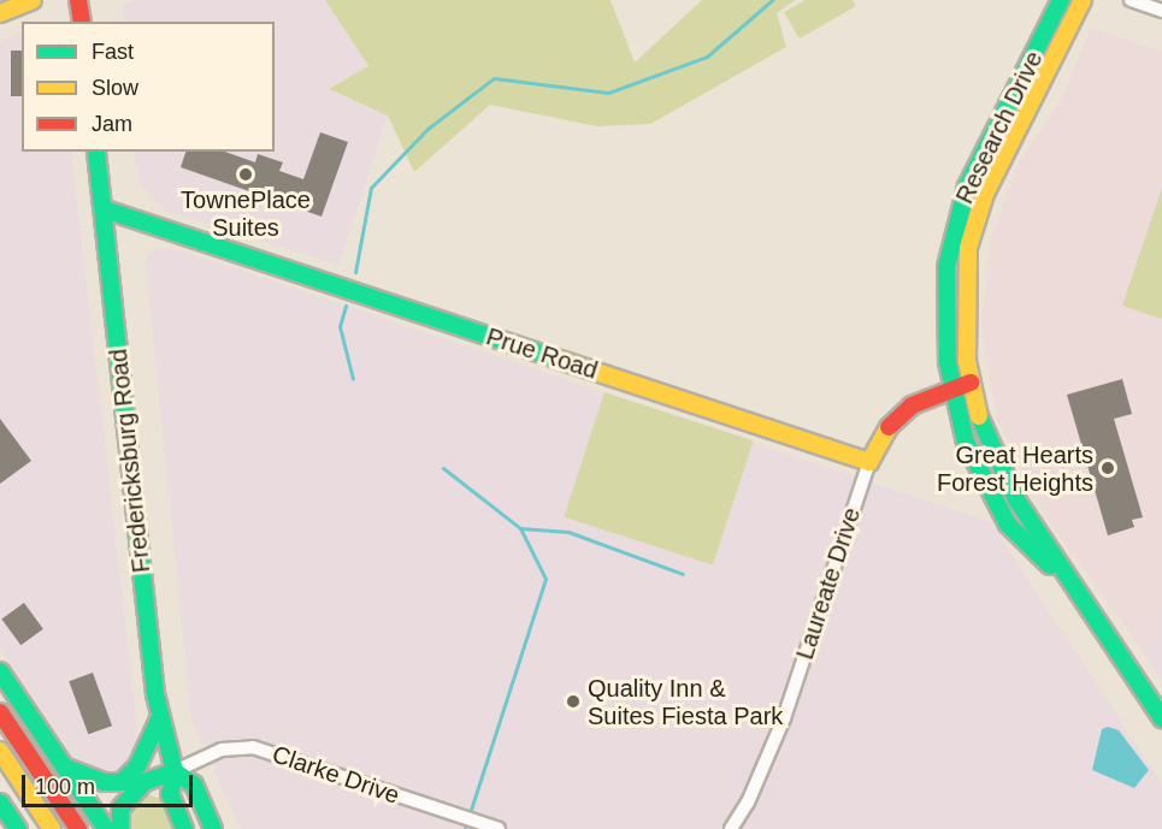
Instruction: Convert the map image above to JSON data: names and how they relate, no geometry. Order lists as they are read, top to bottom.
{
  "streets": {
    "main road": ["Research Drive", "Prue Road", "Fredericksburg Road"],
    "street": ["Laureate Drive", "Clarke Drive"]
  },
  "crossings": [
    ["Prue Road", "Fredericksburg Road"],
    ["Prue Road", "Laureate Drive"],
    ["Fredericksburg Road", "Clarke Drive"]
  ],
  "places": ["TownePlace Suites", "Great Hearts Forest Heights", "Quality Inn & Suites Fiesta Park"],
  "legend": ["Fast", "Slow", "Jam"],
  "scale_bar": "100 m"
}
